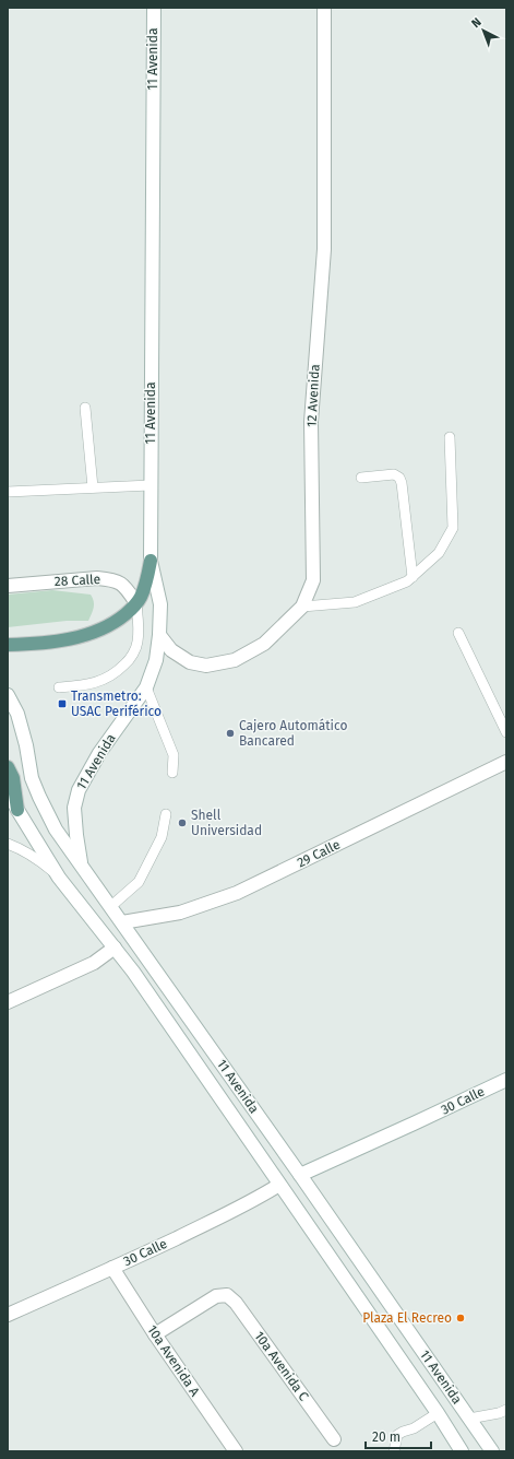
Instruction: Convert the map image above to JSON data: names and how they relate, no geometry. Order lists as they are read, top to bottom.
{
  "streets": {
    "street": [
      "11 Avenida",
      "12 Avenida",
      "28 Calle",
      "29 Calle",
      "30 Calle",
      "10a Avenida A",
      "10a Avenida C"
    ]
  },
  "crossings": [
    ["11 Avenida", "12 Avenida"],
    ["11 Avenida", "29 Calle"],
    ["11 Avenida", "30 Calle"],
    ["30 Calle", "10a Avenida A"],
    ["10a Avenida A", "10a Avenida C"]
  ],
  "places": {
    "transit": ["Transmetro: USAC Periférico"],
    "other": ["Cajero Automático Bancared", "Shell Universidad", "Plaza El Recreo"]
  },
  "scale_bar": "20 m",
  "north": "top left"
}
